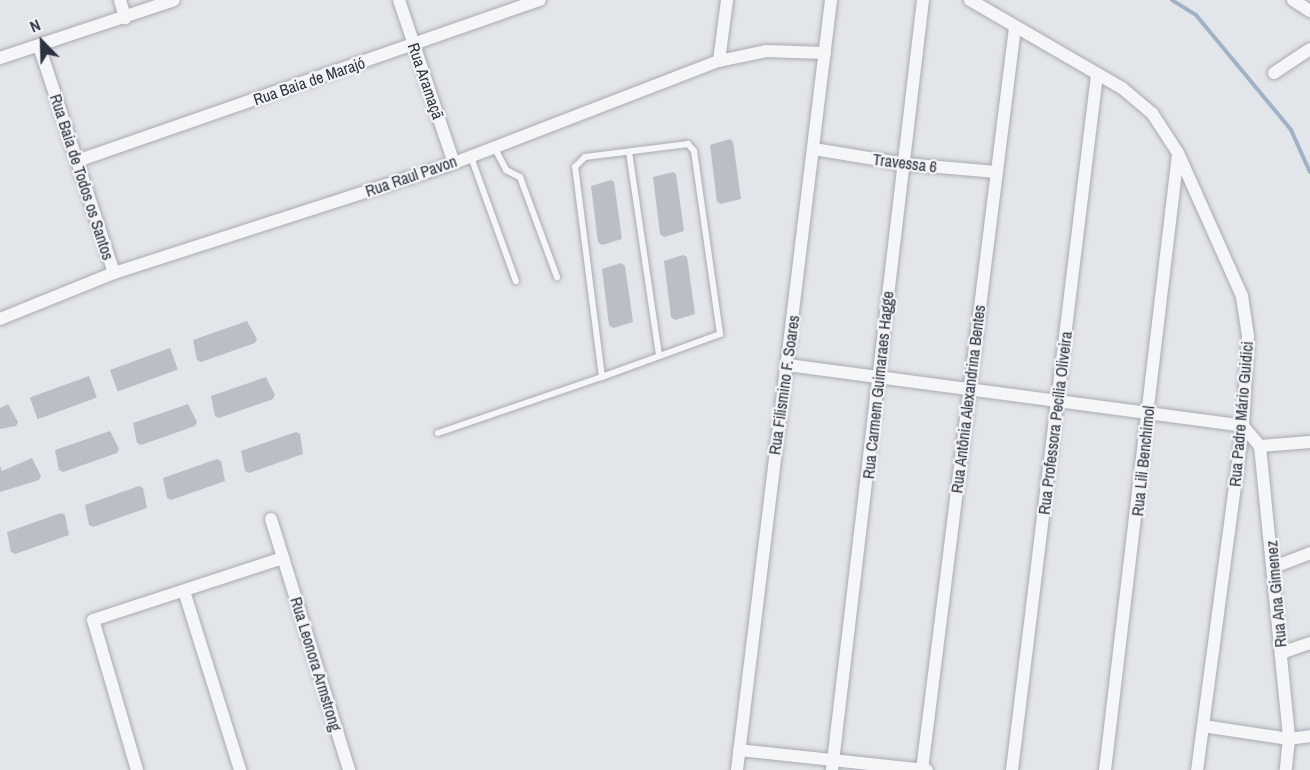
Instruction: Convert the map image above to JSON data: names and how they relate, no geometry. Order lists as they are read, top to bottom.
{
  "streets": {
    "street": [
      "Rua Baia de Marajó",
      "Rua Aramaçã",
      "Travessa 6",
      "Rua Raul Pavon",
      "Rua Baia de Todos os Santos",
      "Rua Filismino F. Soares",
      "Rua Carmem Guimaraes Hagge",
      "Rua Antônia Alexandrina Bentes",
      "Rua Padre Mário Guidici",
      "Rua Professora Pecília Oliveira",
      "Rua Lili Benchimol",
      "Rua Ana Gimenez",
      "Rua Leonora Armstrong"
    ]
  },
  "crossings": [
    ["Rua Baia de Marajó", "Rua Aramaçã"],
    ["Rua Baia de Marajó", "Rua Baia de Todos os Santos"],
    ["Rua Aramaçã", "Rua Raul Pavon"],
    ["Travessa 6", "Rua Filismino F. Soares"],
    ["Travessa 6", "Rua Carmem Guimaraes Hagge"],
    ["Travessa 6", "Rua Antônia Alexandrina Bentes"],
    ["Rua Raul Pavon", "Rua Baia de Todos os Santos"],
    ["Rua Raul Pavon", "Rua Filismino F. Soares"],
    ["Rua Antônia Alexandrina Bentes", "Rua Padre Mário Guidici"],
    ["Rua Padre Mário Guidici", "Rua Professora Pecília Oliveira"],
    ["Rua Padre Mário Guidici", "Rua Lili Benchimol"]
  ],
  "north": "top left"
}
